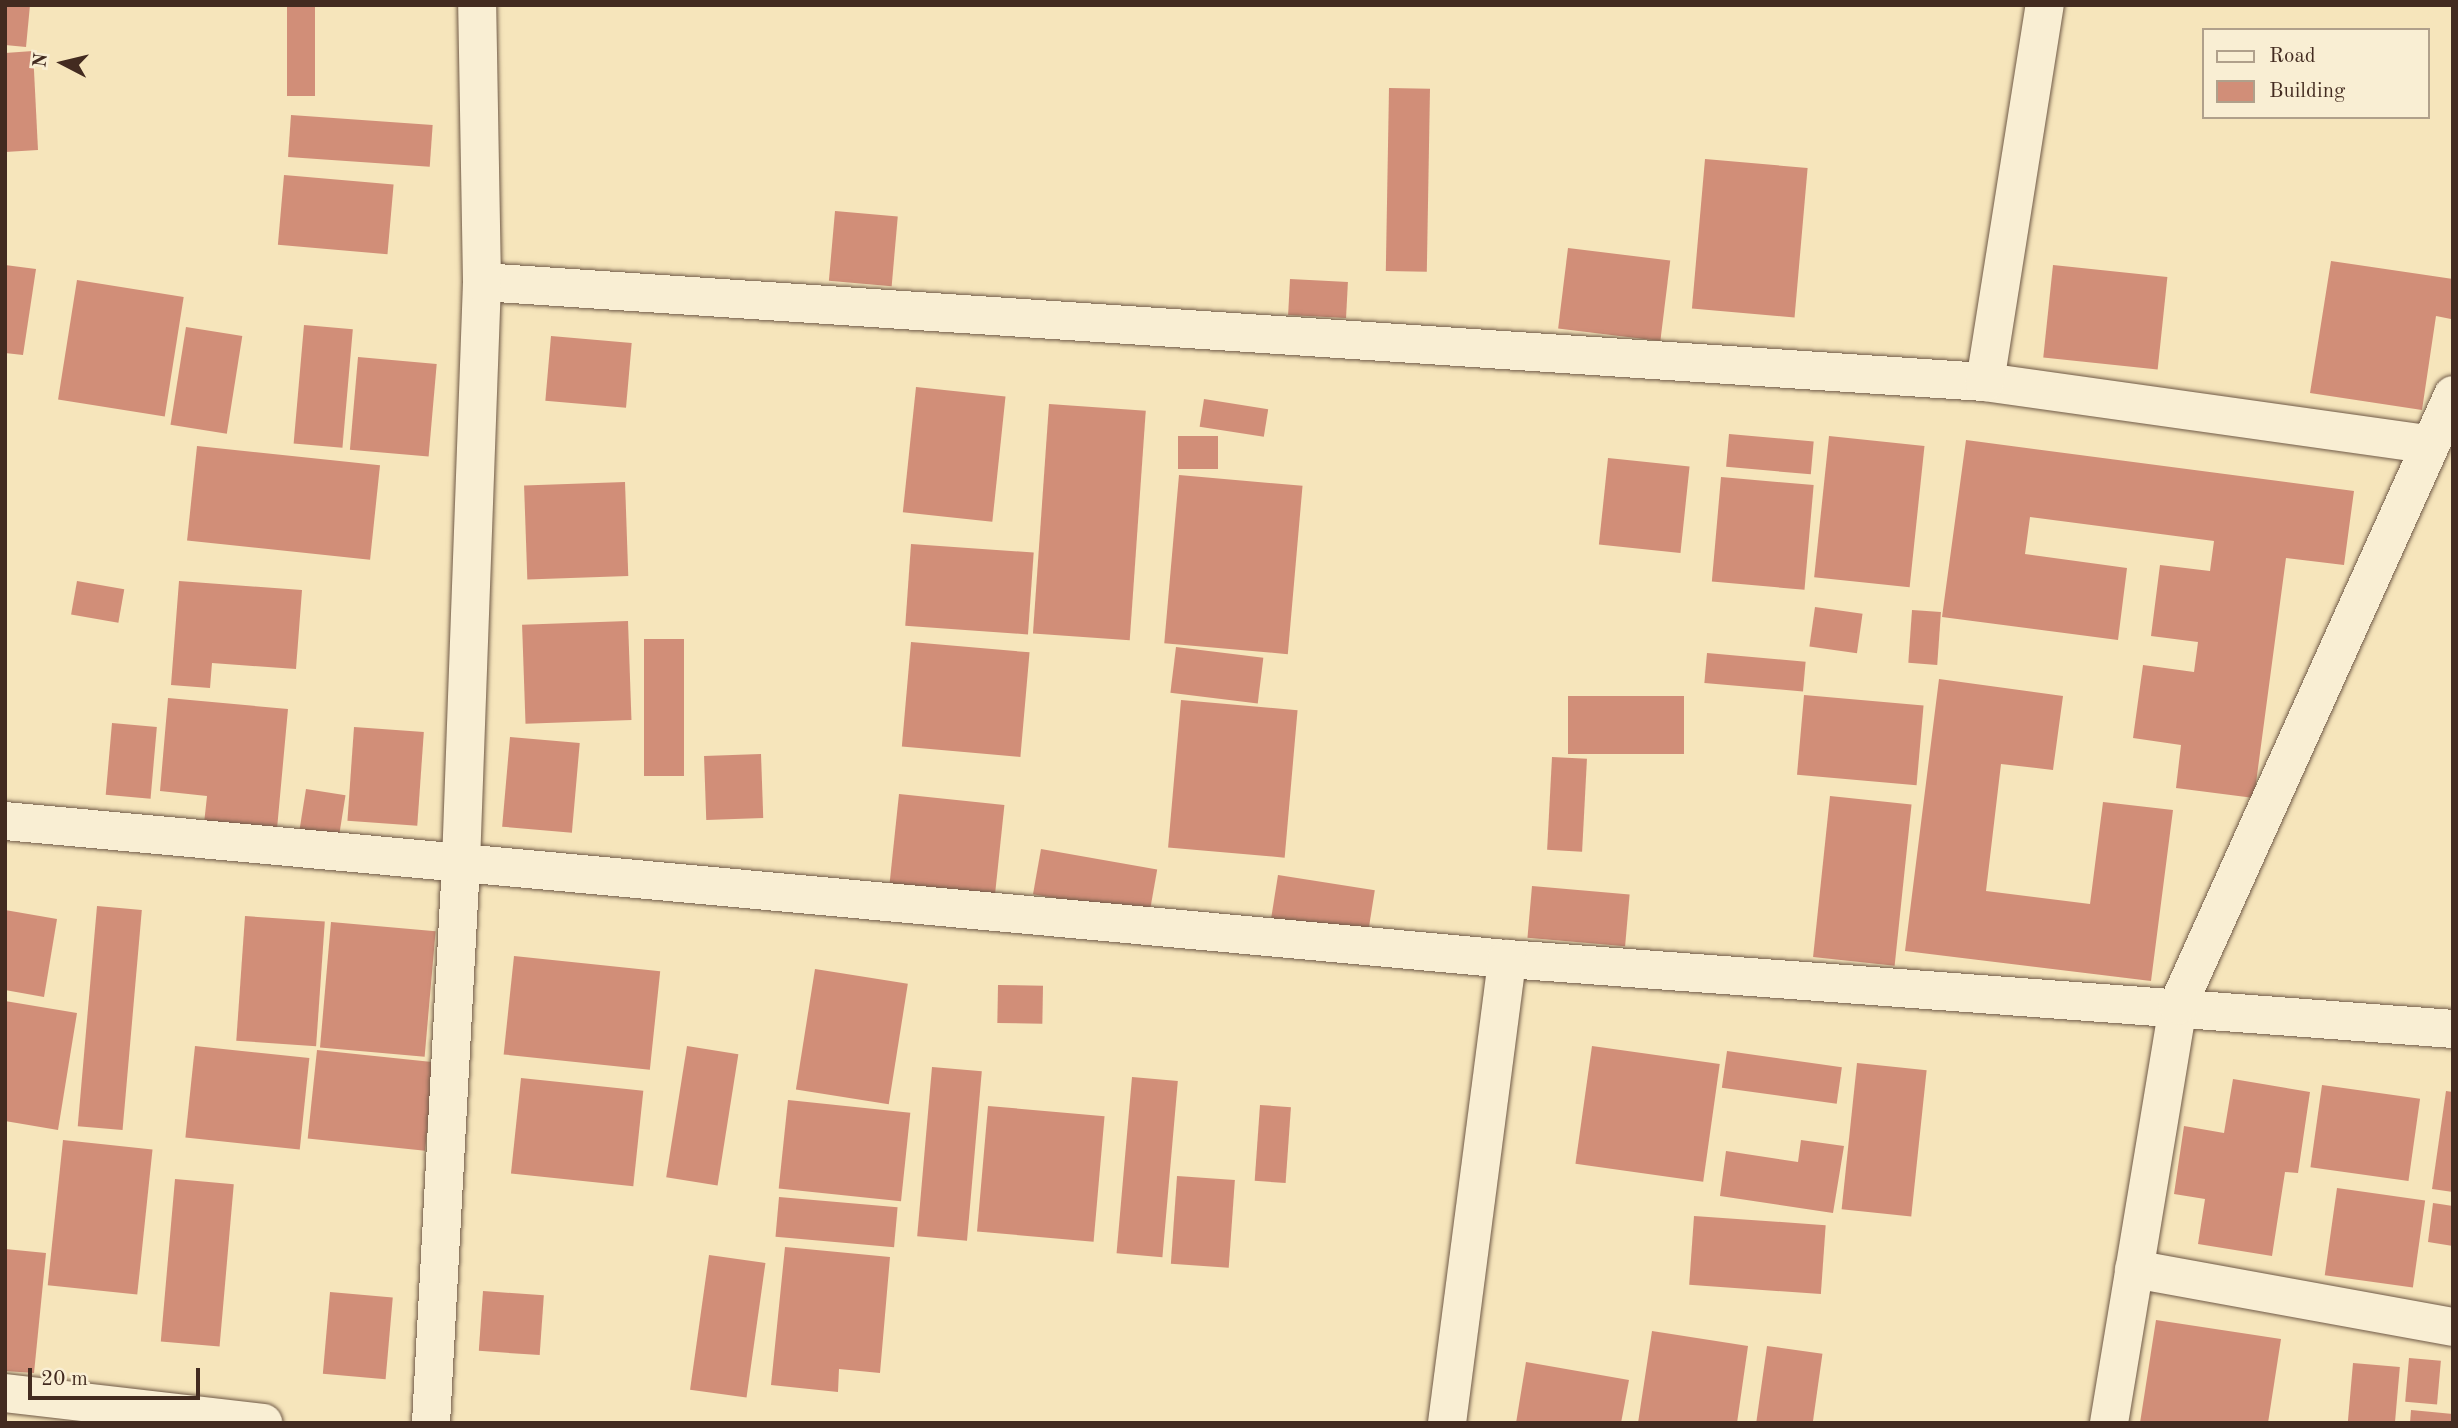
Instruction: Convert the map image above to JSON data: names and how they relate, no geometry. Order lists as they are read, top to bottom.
{
  "legend": ["Road", "Building"],
  "scale_bar": "20 m",
  "north": "left"
}
